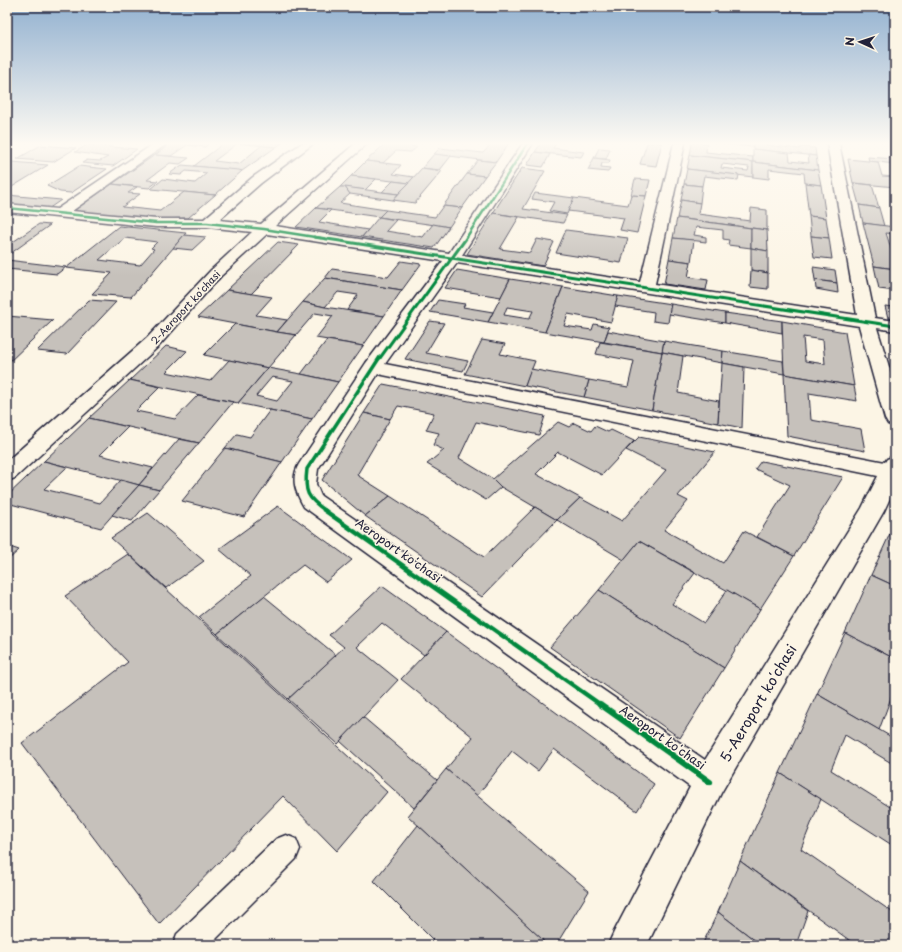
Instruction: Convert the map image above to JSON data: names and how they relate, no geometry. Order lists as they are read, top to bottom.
{
  "streets": {
    "street": ["2-Aeroport koʻchasi", "Aeroport koʻchasi", "5-Aeroport koʻchasi"]
  },
  "crossings": [
    ["Aeroport koʻchasi", "5-Aeroport koʻchasi"]
  ],
  "north": "left"
}
